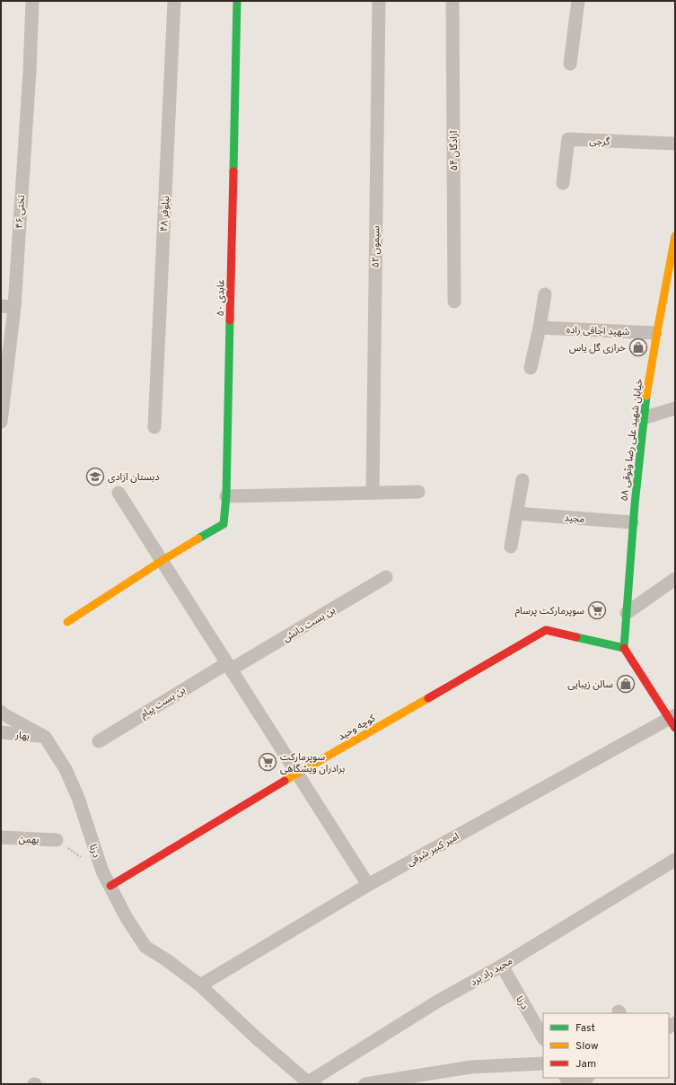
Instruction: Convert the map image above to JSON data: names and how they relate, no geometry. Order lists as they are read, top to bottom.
{
  "streets": {
    "street": [
      "گرجی",
      "آزادگان ۵۴",
      "تختی ۴۶",
      "نیلوفر ۴۸",
      "سیمون ۵۲",
      "عابدی ۵۰",
      "شهید اجاقی زاده",
      "خیابان شهید علی رضا وثوقی ۵۸",
      "مجید",
      "بن بست دانش",
      "بن بست پیام",
      "کوچه وحید",
      "بهار",
      "بهمن",
      "امیر کبیر شرقی",
      "درنا",
      "مجید راد برد"
    ]
  },
  "crossings": [
    ["شهید اجاقی زاده", "خیابان شهید علی رضا وثوقی ۵۸"],
    ["خیابان شهید علی رضا وثوقی ۵۸", "مجید"],
    ["خیابان شهید علی رضا وثوقی ۵۸", "کوچه وحید"],
    ["بن بست دانش", "بن بست پیام"],
    ["کوچه وحید", "درنا"],
    ["بهار", "درنا"],
    ["امیر کبیر شرقی", "درنا"],
    ["درنا", "مجید راد برد"]
  ],
  "places": {
    "shop": ["خرازی گل یاس", "سالن زیبایی"],
    "school or university": ["دبستان آزادی"],
    "supermarket": ["سوپرمارکت پرسام", "سوپرمارکت برادران ویشگاهی"]
  },
  "legend": ["Fast", "Slow", "Jam"]
}
